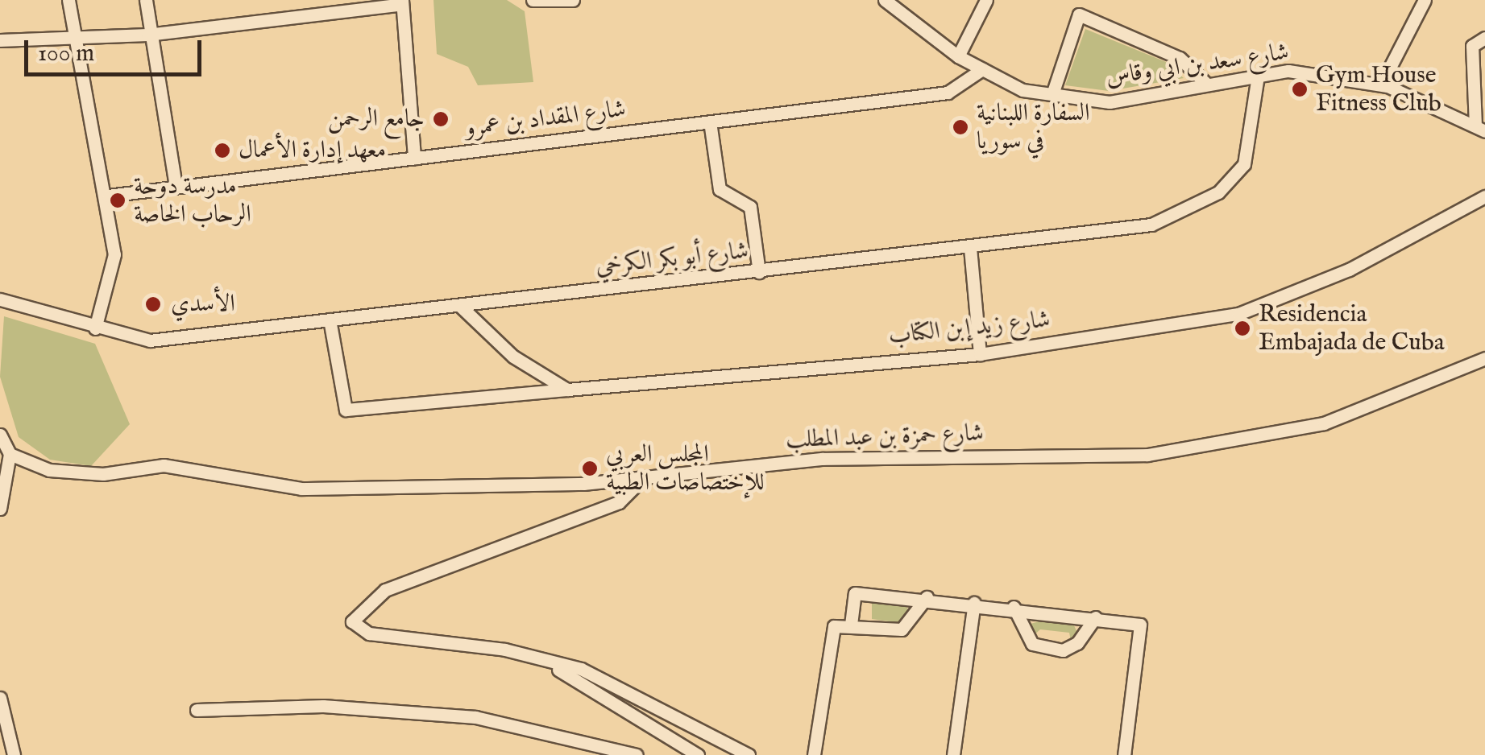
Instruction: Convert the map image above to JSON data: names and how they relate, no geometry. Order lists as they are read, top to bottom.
{
  "streets": {
    "street": [
      "شارع سعد بن ابي وقاس",
      "شارع المقداد بن عمرو",
      "شارع أبو بكر الكرخي",
      "شارع زيد إبن الكتاب",
      "شارع حمزة بن عبد المطلب"
    ]
  },
  "crossings": [
    ["شارع سعد بن ابي وقاس", "شارع المقداد بن عمرو"],
    ["شارع سعد بن ابي وقاس", "شارع أبو بكر الكرخي"],
    ["شارع أبو بكر الكرخي", "شارع زيد إبن الكتاب"]
  ],
  "places": [
    "Gym House Fitness Club",
    "جامع الرحمن",
    "السفارة اللبنانية في سوريا",
    "معهد إدارة الأعمال",
    "مدرسة دوحة الرحاب الخاصة",
    "الأسدي",
    "Residencia Embajada de Cuba",
    "المجلس العربي للإختصاصات الطبية"
  ],
  "scale_bar": "100 m"
}
